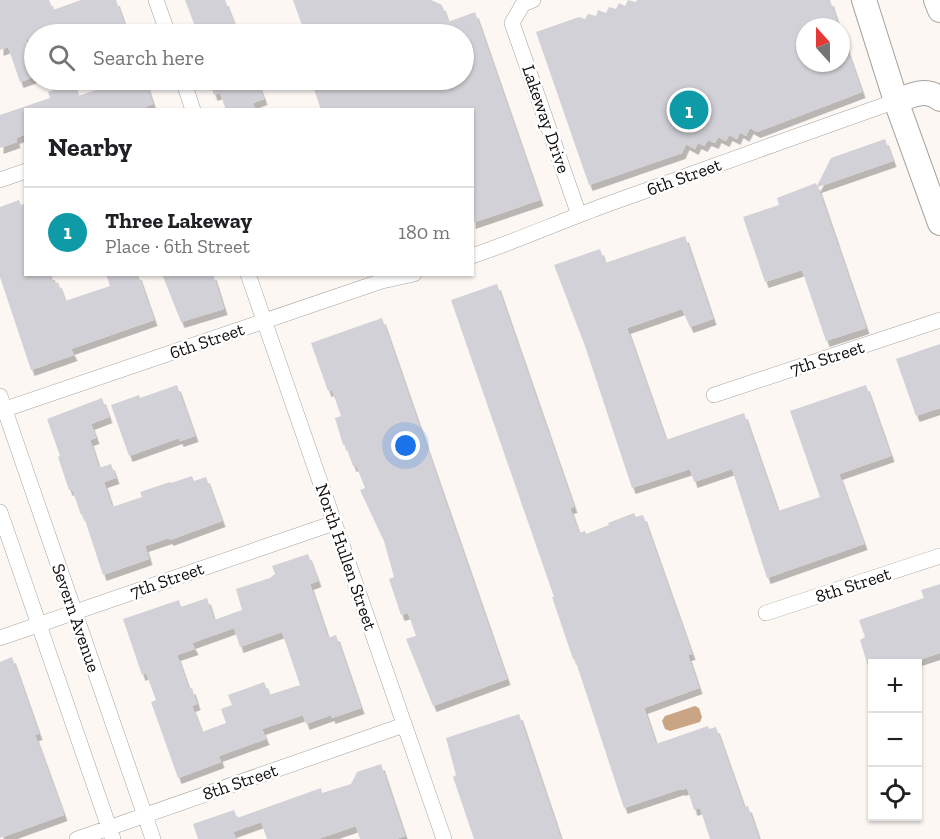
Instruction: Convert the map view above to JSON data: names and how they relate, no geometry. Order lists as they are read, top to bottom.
{
  "streets": {
    "street": [
      "Lakeway Drive",
      "6th Street",
      "7th Street",
      "North Hullen Street",
      "8th Street",
      "Severn Avenue"
    ]
  },
  "crossings": [
    ["Lakeway Drive", "6th Street"],
    ["6th Street", "North Hullen Street"],
    ["6th Street", "Severn Avenue"],
    ["7th Street", "North Hullen Street"],
    ["7th Street", "Severn Avenue"],
    ["North Hullen Street", "8th Street"],
    ["8th Street", "Severn Avenue"]
  ],
  "north": "top",
  "page": {
    "search": "Search here",
    "pins": "1",
    "heading": "Nearby",
    "list": [
      {
        "mark": "1",
        "name": "Three Lakeway",
        "note": "Place · 6th Street",
        "value": "180 m"
      }
    ],
    "map_buttons": ["+", "−"]
  }
}
